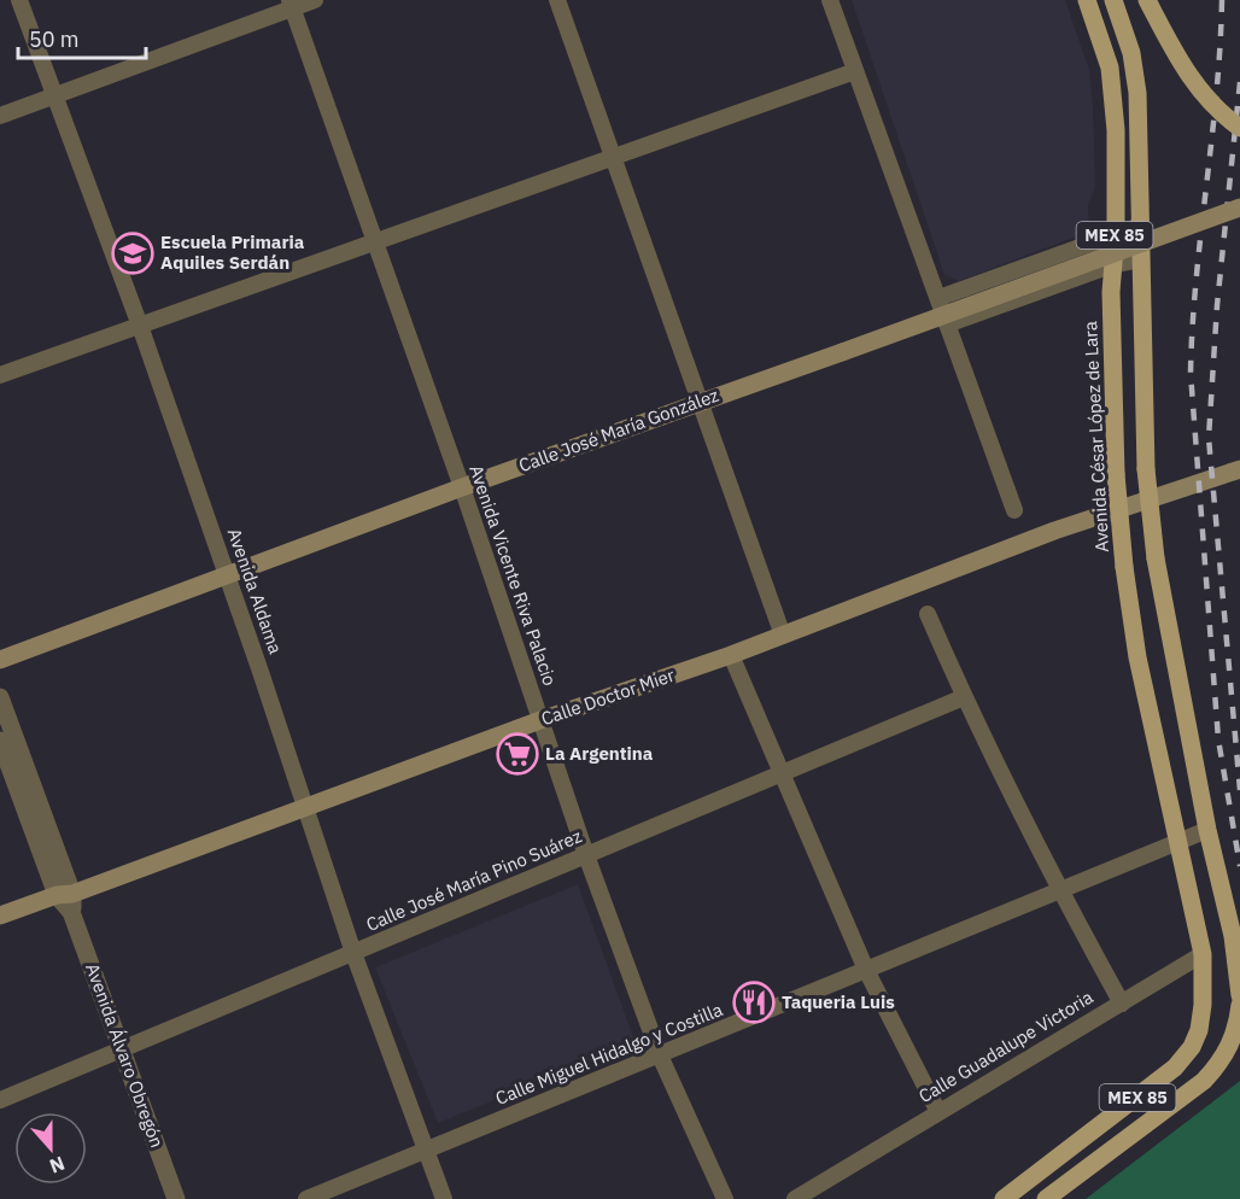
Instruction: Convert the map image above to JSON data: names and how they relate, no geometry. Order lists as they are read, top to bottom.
{
  "streets": {
    "main road": [
      "MEX 85",
      "Calle José María González",
      "Avenida César López de Lara",
      "Calle Doctor Mier",
      "Calle Guadalupe Victoria"
    ],
    "street": [
      "Avenida Vicente Riva Palacio",
      "Avenida Aldama",
      "Calle José María Pino Suárez",
      "Calle Miguel Hidalgo y Costilla",
      "Avenida Álvaro Obregón"
    ]
  },
  "crossings": [
    ["MEX 85", "Avenida César López de Lara"],
    ["MEX 85", "Calle Guadalupe Victoria"],
    ["MEX 85", "Calle Miguel Hidalgo y Costilla"],
    ["Calle José María González", "Avenida Vicente Riva Palacio"],
    ["Calle José María González", "Avenida Aldama"],
    ["Avenida César López de Lara", "Calle Guadalupe Victoria"],
    ["Avenida César López de Lara", "Calle Miguel Hidalgo y Costilla"],
    ["Avenida Vicente Riva Palacio", "Calle Doctor Mier"],
    ["Avenida Vicente Riva Palacio", "Calle José María Pino Suárez"],
    ["Avenida Vicente Riva Palacio", "Calle Miguel Hidalgo y Costilla"],
    ["Avenida Aldama", "Calle Doctor Mier"],
    ["Avenida Aldama", "Calle José María Pino Suárez"],
    ["Avenida Aldama", "Calle Miguel Hidalgo y Costilla"],
    ["Calle Doctor Mier", "Avenida Álvaro Obregón"],
    ["Calle José María Pino Suárez", "Avenida Álvaro Obregón"]
  ],
  "places": {
    "school or university": ["Escuela Primaria Aquiles Serdán"],
    "supermarket": ["La Argentina"],
    "restaurant": ["Taqueria Luis"]
  },
  "scale_bar": "50 m",
  "north": "bottom"
}
